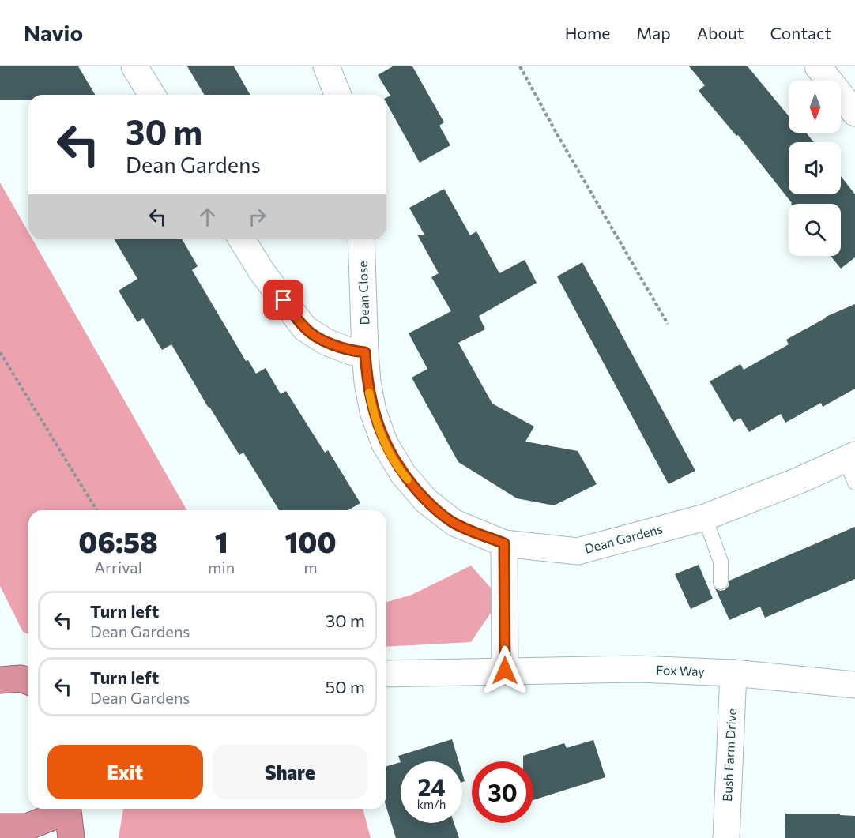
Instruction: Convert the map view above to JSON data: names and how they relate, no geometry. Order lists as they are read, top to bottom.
{
  "streets": {
    "street": [
      "Dean Close",
      "Dean Gardens",
      "Fox Way",
      "Bush Farm Drive"
    ]
  },
  "crossings": [
    ["Dean Close", "Dean Gardens"],
    ["Fox Way", "Bush Farm Drive"]
  ],
  "north": "bottom",
  "page": {
    "header": "Navio",
    "nav": [
      "Home",
      "Map",
      "About",
      "Contact"
    ],
    "turn": ["30 m", "Dean Gardens"],
    "eta": [
      "06:58",
      "Arrival",
      "1",
      "min",
      "100",
      "m"
    ],
    "list": [
      {
        "name": "Turn left",
        "note": "Dean Gardens",
        "value": "30 m"
      },
      {
        "name": "Turn left",
        "note": "Dean Gardens",
        "value": "50 m"
      }
    ],
    "buttons": ["Exit", "Share"],
    "speed": "24 km/h",
    "limit": "30"
  }
}
